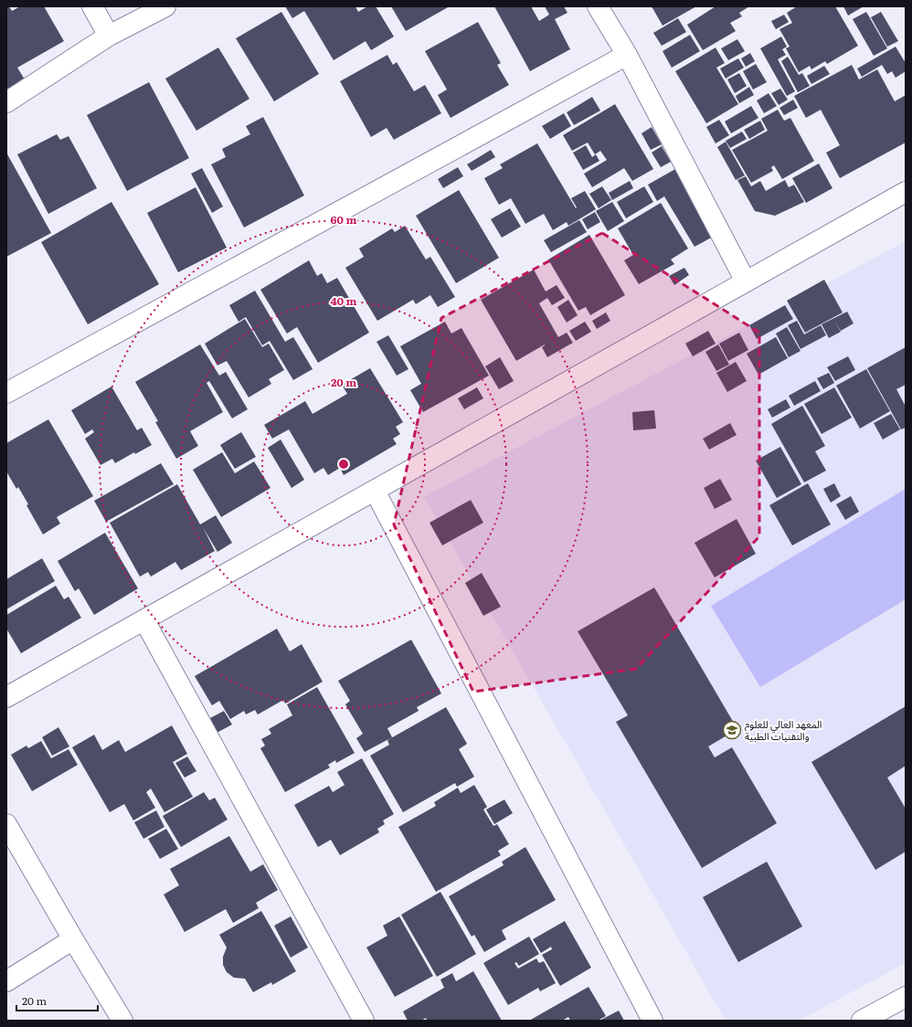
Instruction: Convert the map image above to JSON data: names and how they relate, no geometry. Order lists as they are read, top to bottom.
{
  "places": {
    "school or university": ["المعهد العالي للعلوم والتقنيات الطبية"]
  },
  "scale_bar": "20 m",
  "rings": ["60 m", "40 m", "20 m"]
}
